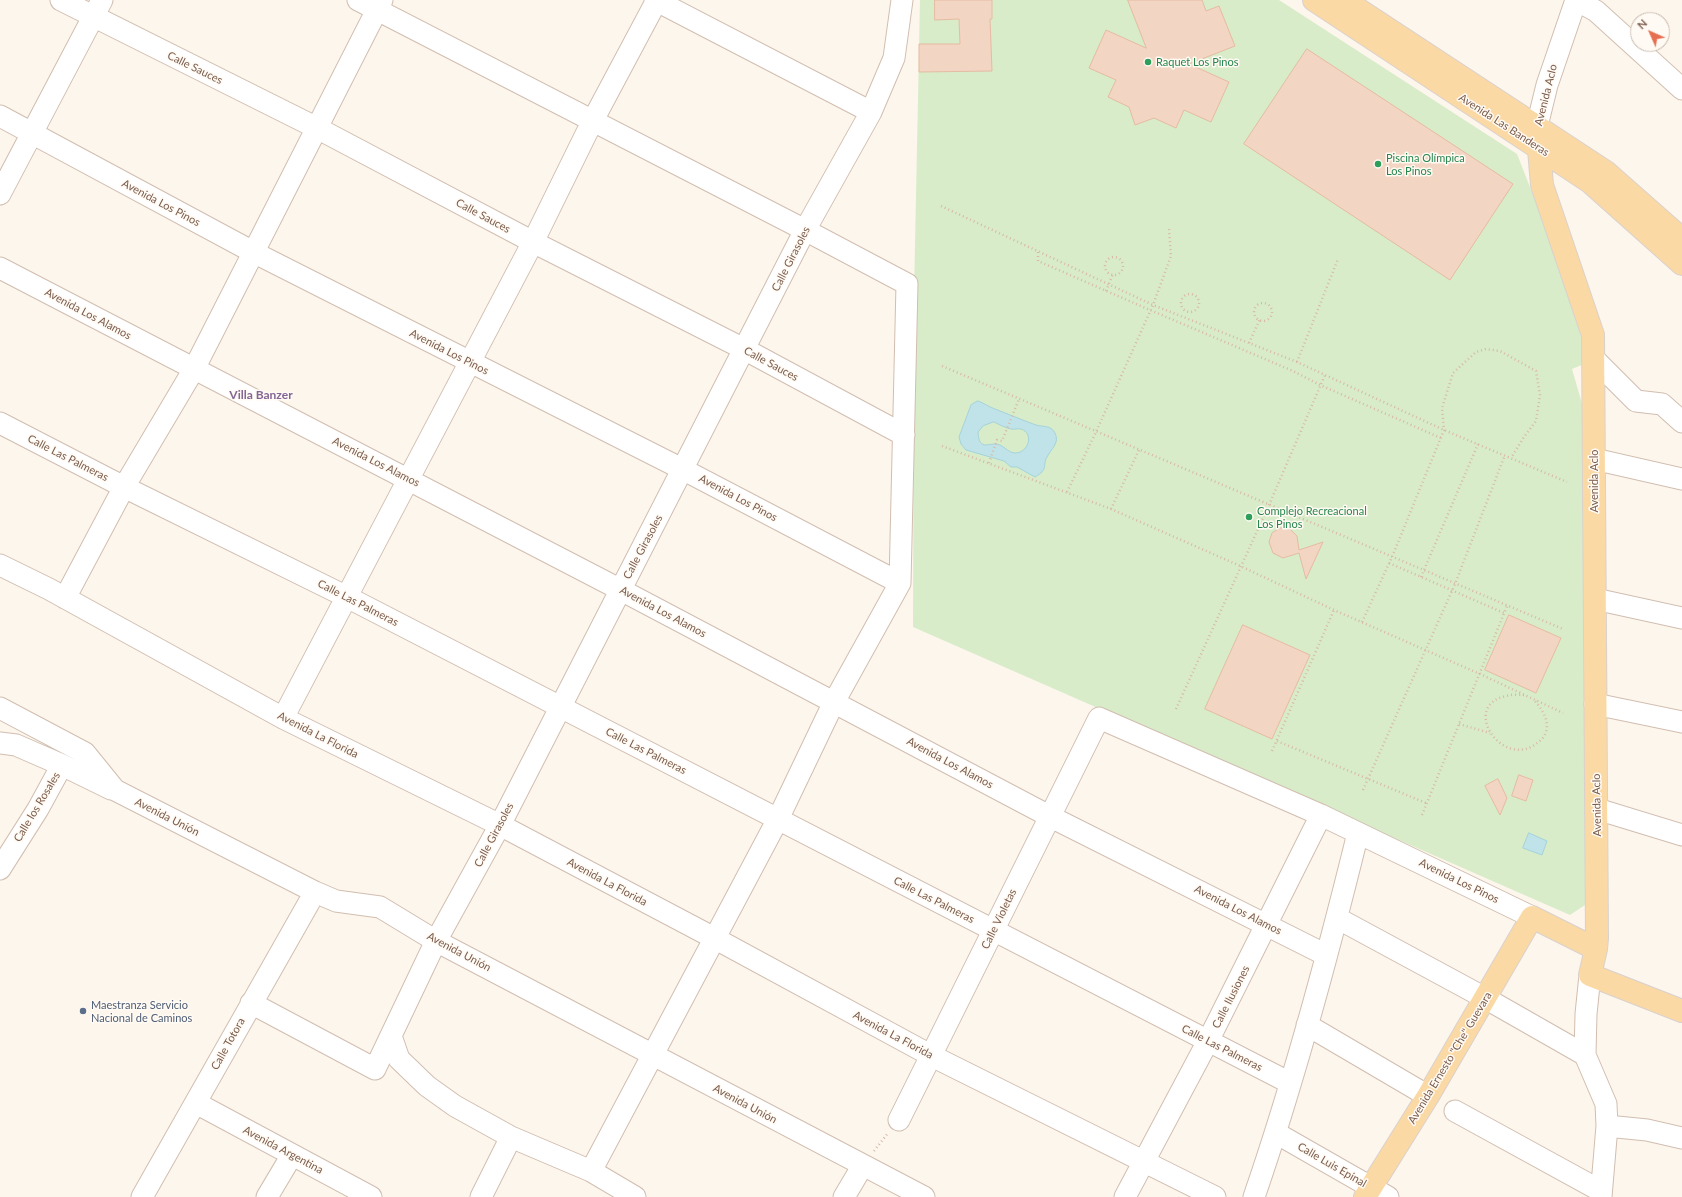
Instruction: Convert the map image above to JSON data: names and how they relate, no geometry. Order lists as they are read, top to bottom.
{
  "streets": {
    "main road": [
      "Avenida Aclo",
      "Avenida Las Banderas",
      "Avenida Los Pinos",
      "Avenida Ernesto \"Che\" Guevara"
    ],
    "street": [
      "Calle Sauces",
      "Calle Girasoles",
      "Avenida Los Alamos",
      "Calle Las Palmeras",
      "Avenida La Florida",
      "Calle los Rosales",
      "Avenida Unión",
      "Calle Violetas",
      "Calle Ilusiones",
      "Calle Totora",
      "Avenida Argentina",
      "Calle Luis Epinal"
    ]
  },
  "crossings": [
    ["Calle Sauces", "Calle Girasoles"],
    ["Avenida Aclo", "Avenida Las Banderas"],
    ["Avenida Aclo", "Avenida Los Pinos"],
    ["Avenida Los Pinos", "Calle Girasoles"],
    ["Avenida Los Pinos", "Calle Violetas"],
    ["Avenida Los Pinos", "Calle Ilusiones"],
    ["Avenida Los Pinos", "Avenida Ernesto \"Che\" Guevara"],
    ["Calle Girasoles", "Avenida Los Alamos"],
    ["Calle Girasoles", "Calle Las Palmeras"],
    ["Calle Girasoles", "Avenida La Florida"],
    ["Calle Girasoles", "Avenida Unión"],
    ["Calle Girasoles", "Calle Totora"],
    ["Avenida Los Alamos", "Calle Violetas"],
    ["Avenida Los Alamos", "Calle Ilusiones"],
    ["Calle Las Palmeras", "Calle Violetas"],
    ["Calle Las Palmeras", "Calle Ilusiones"],
    ["Avenida La Florida", "Calle Violetas"],
    ["Avenida La Florida", "Calle Ilusiones"],
    ["Calle los Rosales", "Avenida Unión"],
    ["Avenida Unión", "Calle Totora"],
    ["Calle Totora", "Avenida Argentina"],
    ["Avenida Ernesto \"Che\" Guevara", "Calle Luis Epinal"]
  ],
  "districts": ["Villa Banzer"],
  "places": [
    "Raquet Los Pinos",
    "Piscina Olímpica Los Pinos",
    "Complejo Recreacional Los Pinos",
    "Maestranza Servicio Nacional de Caminos"
  ],
  "north": "top left"
}
